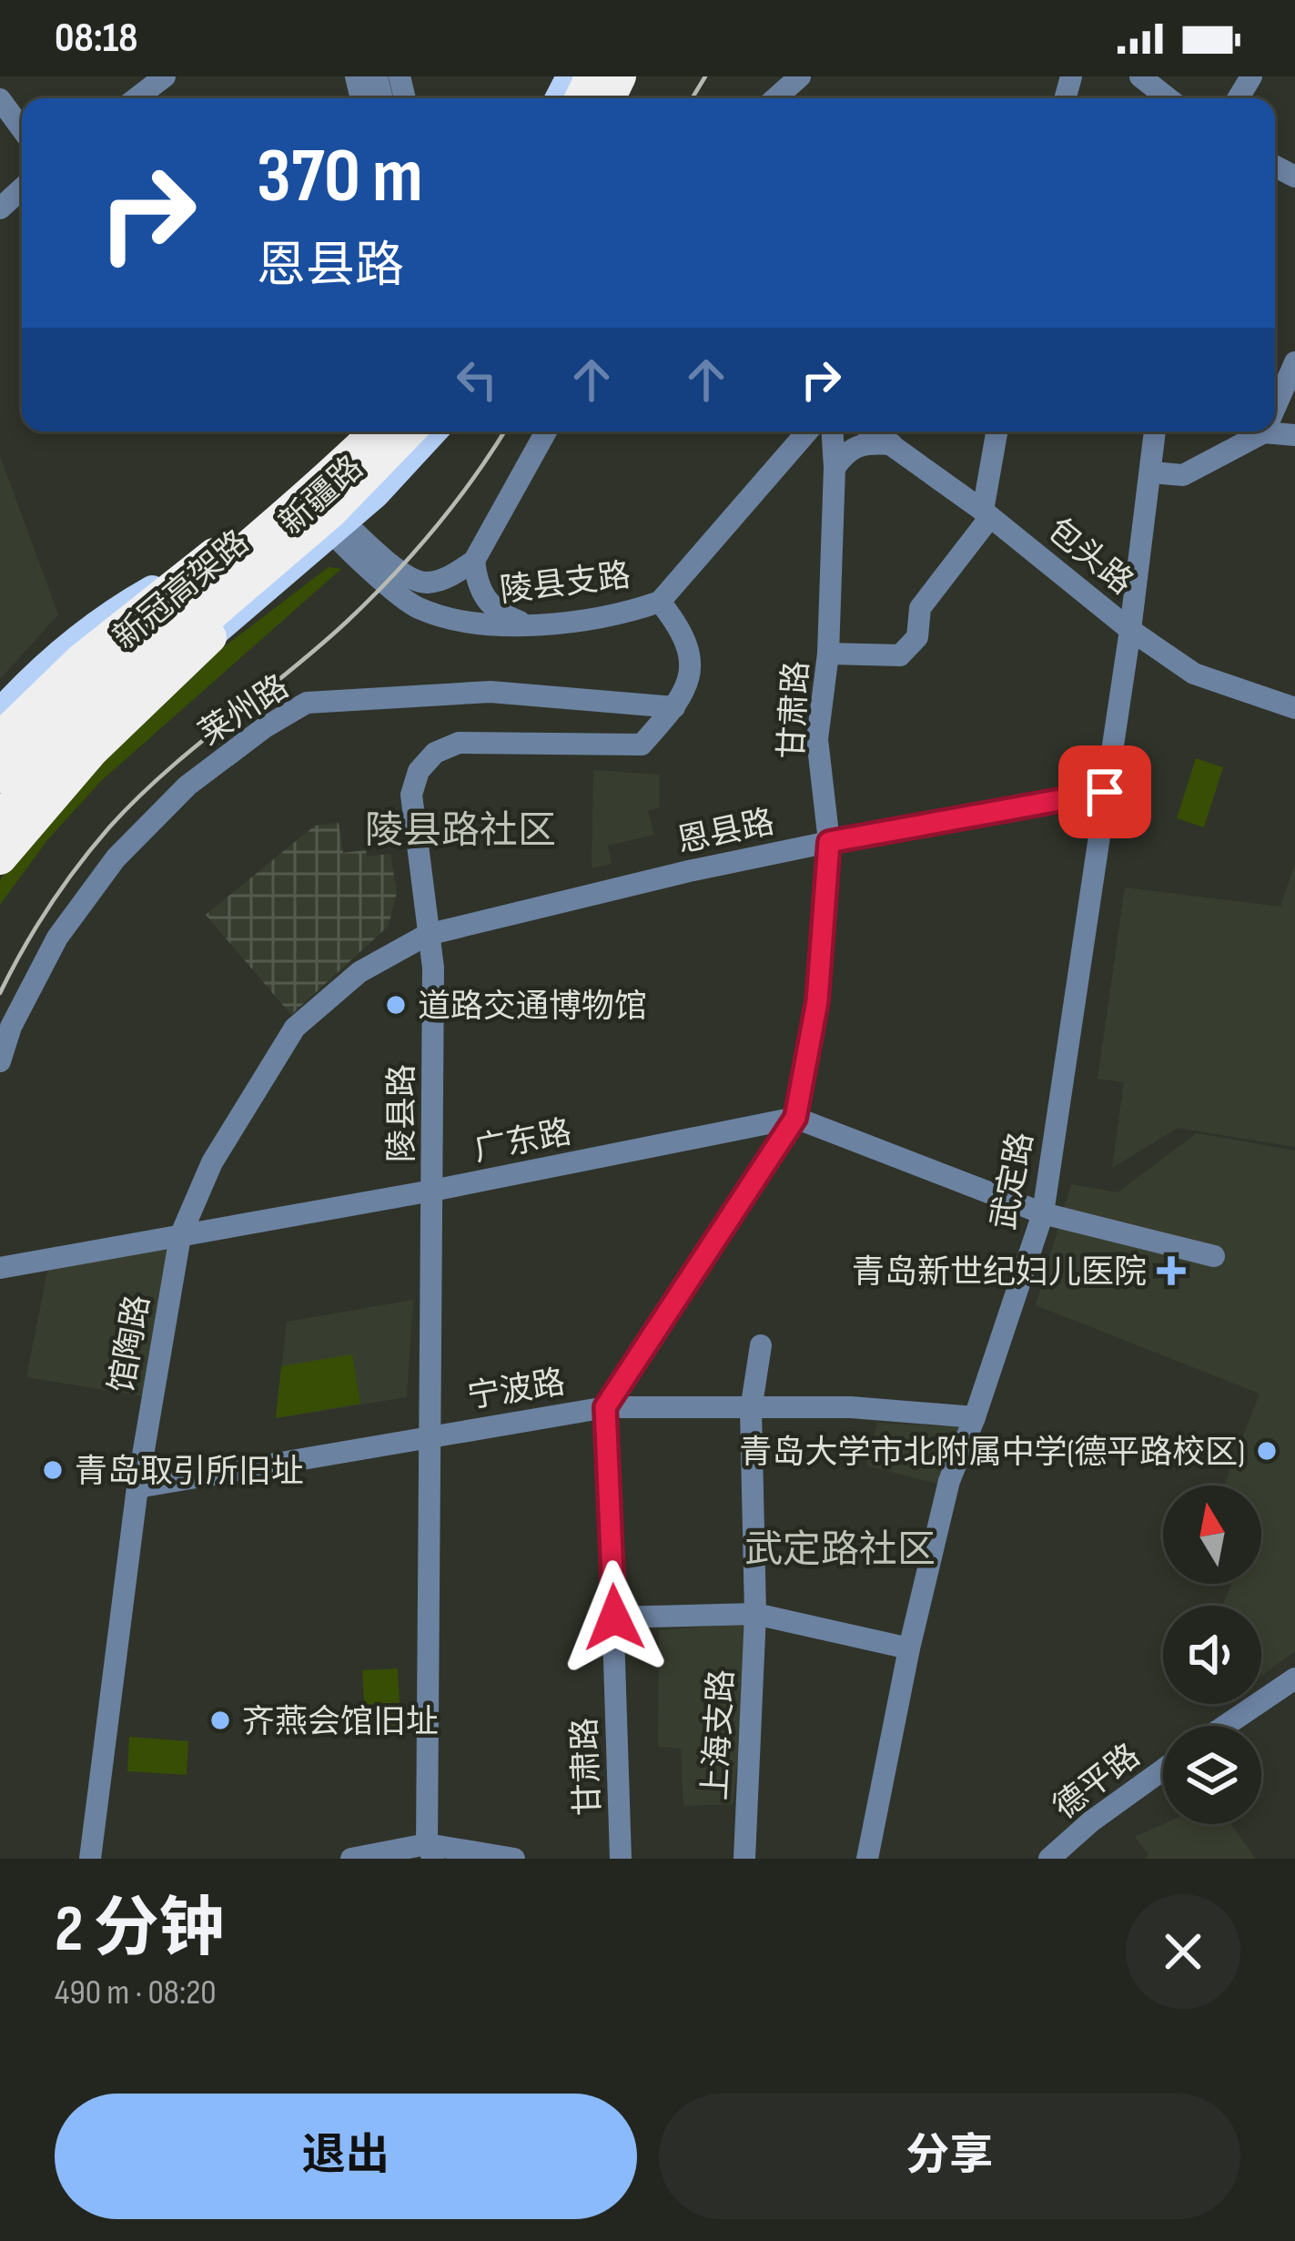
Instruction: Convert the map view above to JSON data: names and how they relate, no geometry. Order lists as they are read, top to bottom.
{
  "streets": {
    "highway": ["新冠高架路"],
    "main road": ["新疆路"],
    "street": [
      "包头路",
      "陵县支路",
      "莱州路",
      "甘肃路",
      "恩县路",
      "陵县路",
      "广东路",
      "武定路",
      "馆陶路",
      "宁波路",
      "上海支路",
      "德平路"
    ]
  },
  "crossings": [
    ["新疆路", "陵县支路"],
    ["包头路", "武定路"],
    ["陵县支路", "陵县路"],
    ["莱州路", "陵县路"],
    ["甘肃路", "恩县路"],
    ["甘肃路", "广东路"],
    ["甘肃路", "宁波路"],
    ["恩县路", "陵县路"],
    ["恩县路", "武定路"],
    ["恩县路", "馆陶路"],
    ["陵县路", "广东路"],
    ["陵县路", "馆陶路"],
    ["陵县路", "宁波路"],
    ["广东路", "馆陶路"],
    ["武定路", "宁波路"],
    ["馆陶路", "宁波路"],
    ["宁波路", "上海支路"]
  ],
  "districts": ["陵县路社区", "武定路社区"],
  "places": {
    "other": [
      "道路交通博物馆",
      "青岛大学市北附属中学(德平路校区)",
      "青岛取引所旧址",
      "齐燕会馆旧址"
    ],
    "health": ["青岛新世纪妇儿医院"]
  },
  "north": "top",
  "page": {
    "status": "08:18",
    "turn": ["370 m", "恩县路"],
    "heading": ["2 分钟", "490 m · 08:20"],
    "buttons": ["退出", "分享"]
  }
}
